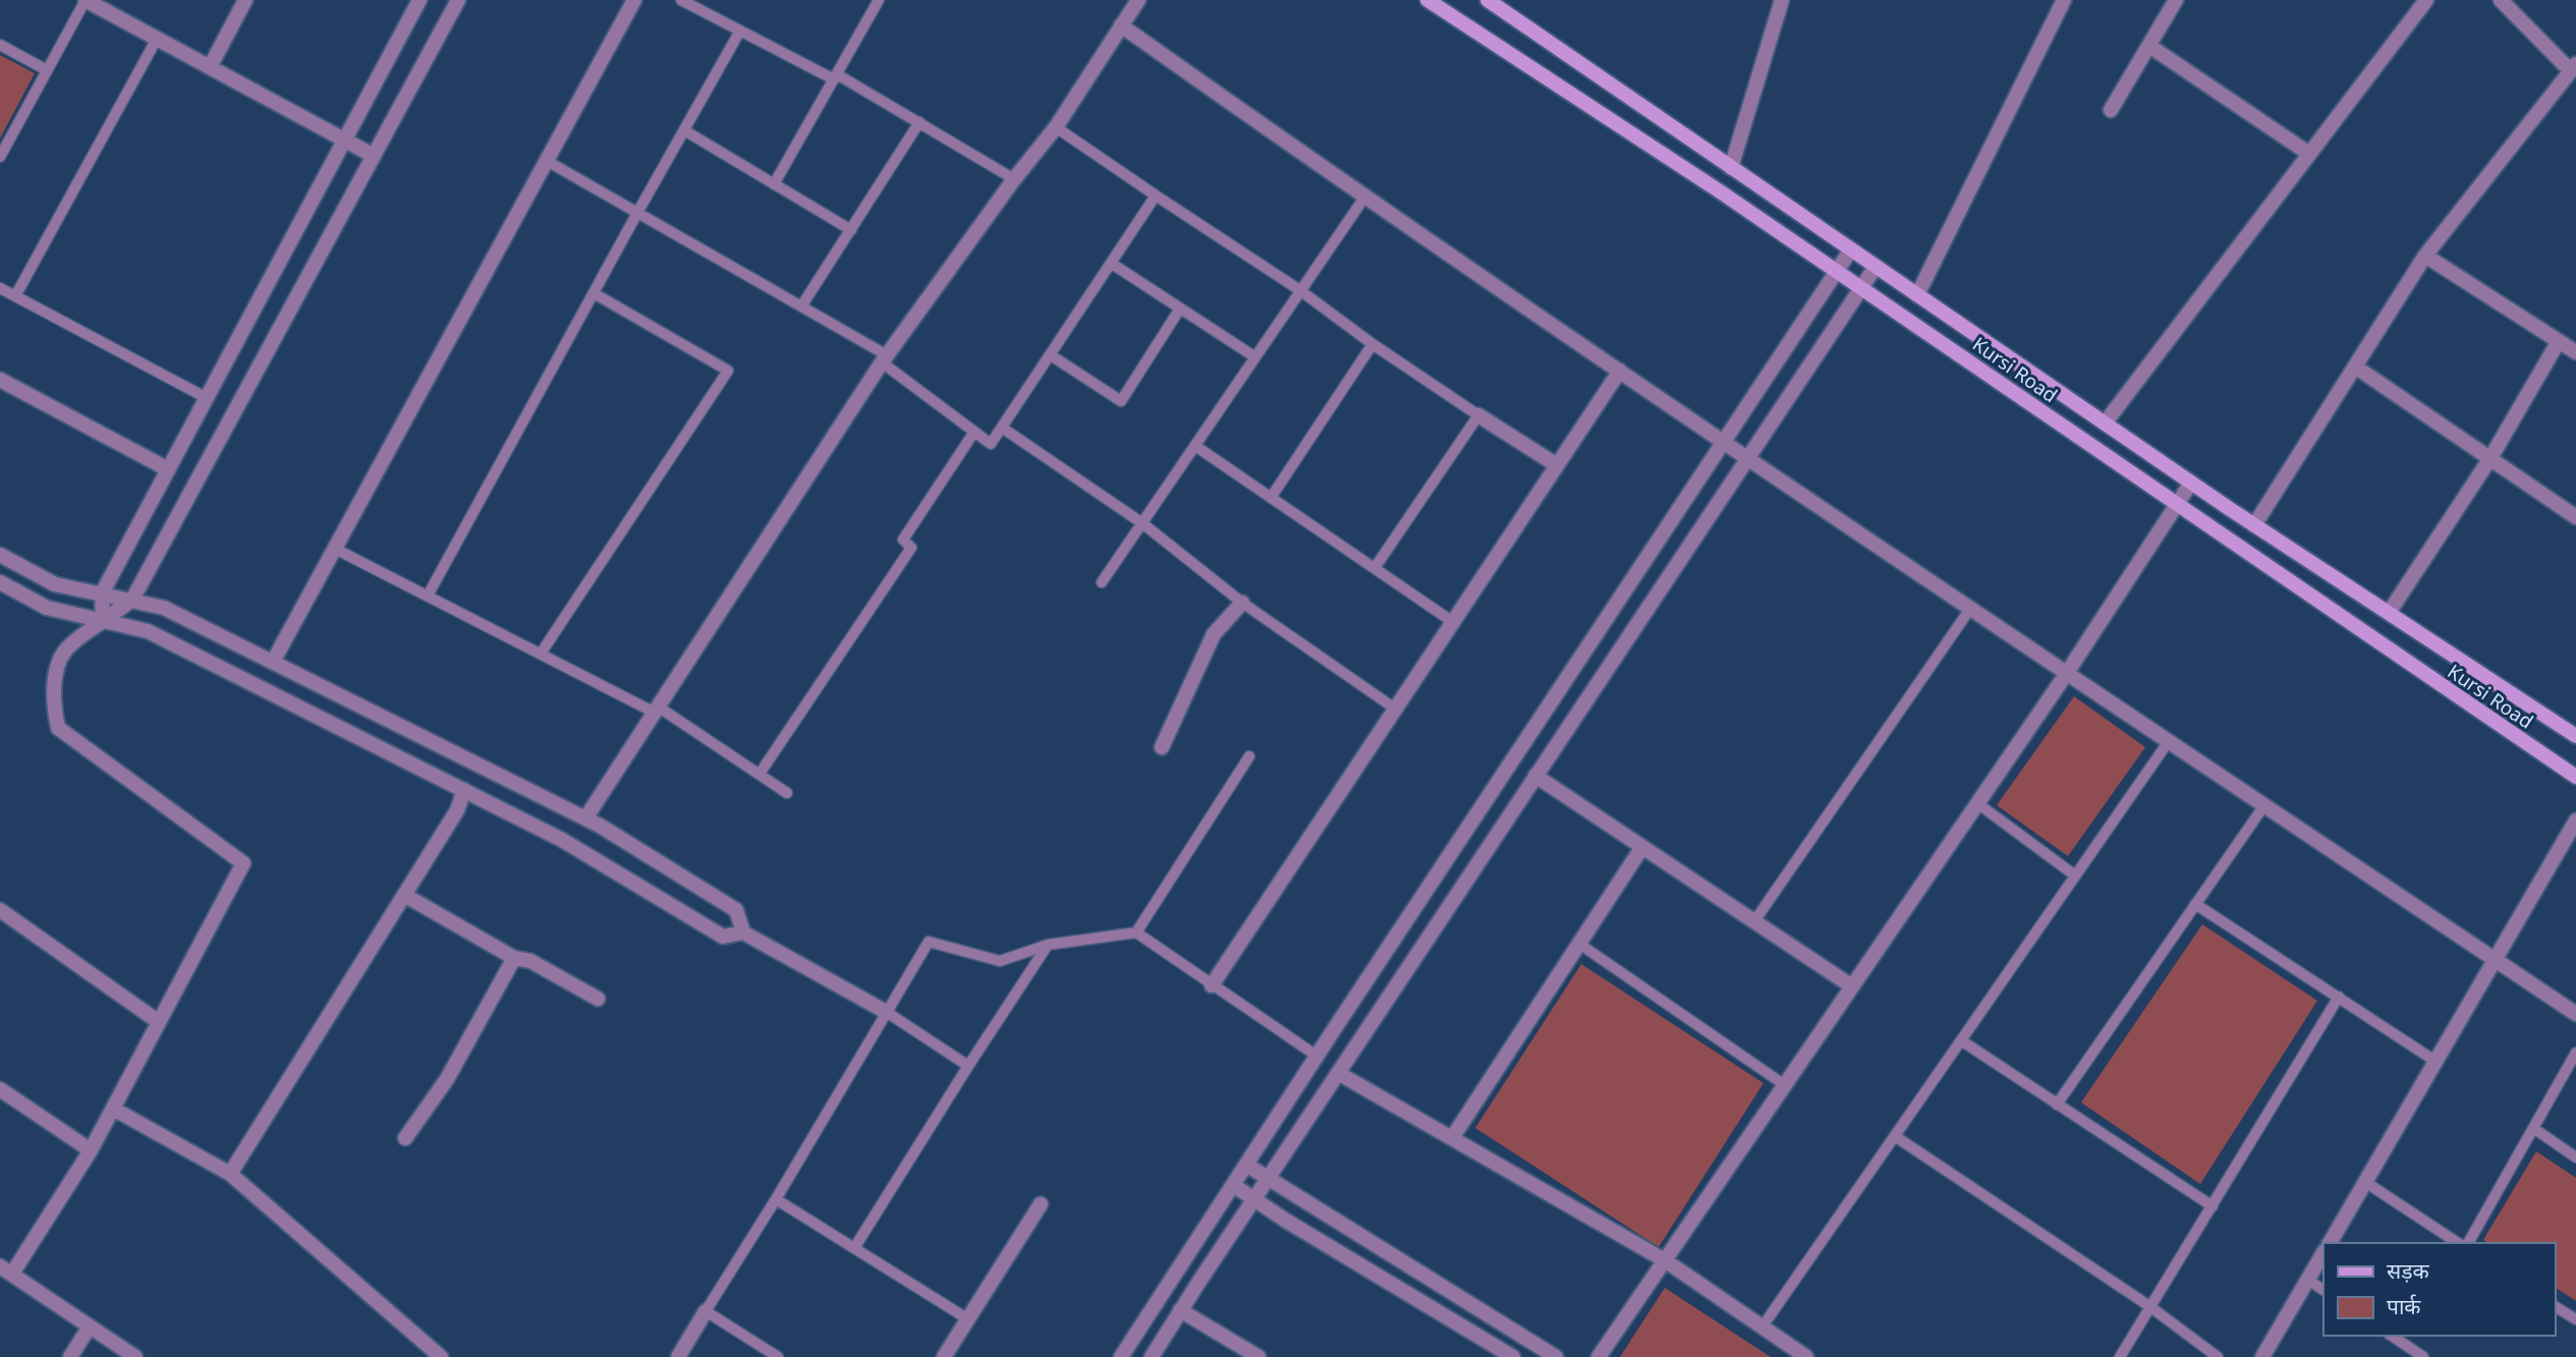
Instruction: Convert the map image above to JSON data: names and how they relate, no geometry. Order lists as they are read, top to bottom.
{
  "streets": {
    "main road": ["Kursi Road"]
  },
  "legend": ["सड़क", "पार्क"]
}
